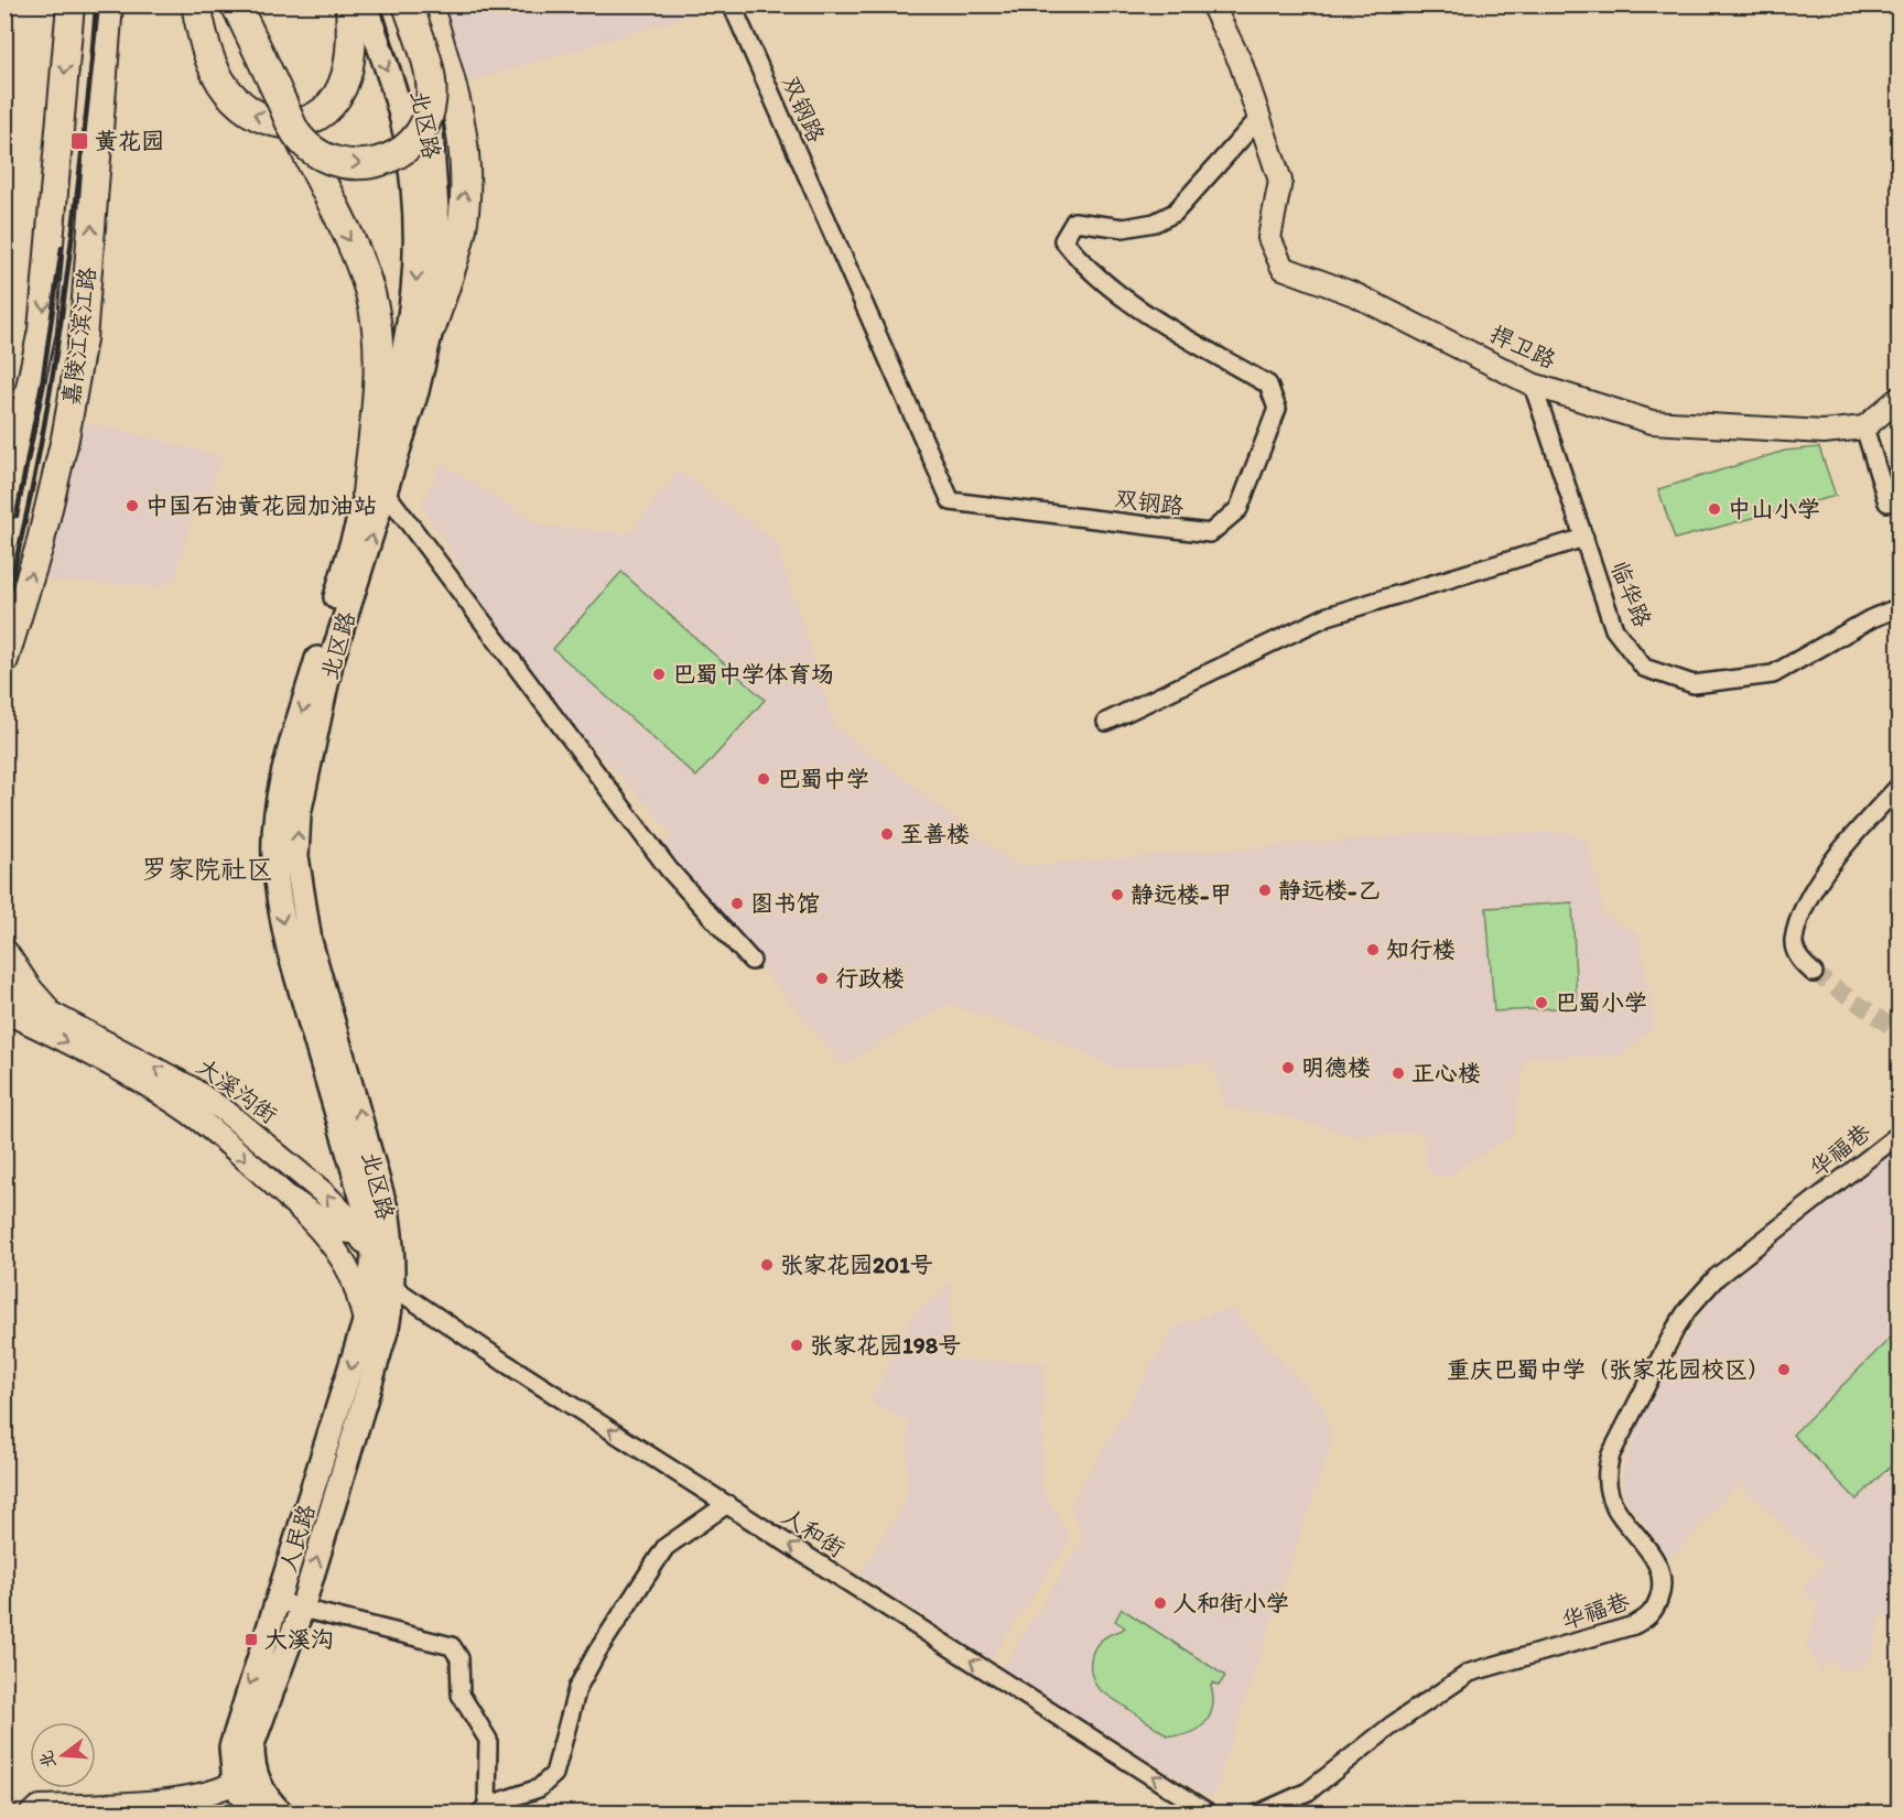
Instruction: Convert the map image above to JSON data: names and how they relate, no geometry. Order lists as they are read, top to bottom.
{
  "streets": {
    "main road": ["北区路", "嘉陵江滨江路", "人民路"],
    "street": [
      "双钢路",
      "捍卫路",
      "临华路",
      "大溪沟街",
      "华福巷",
      "人和街"
    ]
  },
  "crossings": [
    ["双钢路", "捍卫路"],
    ["北区路", "大溪沟街"],
    ["北区路", "人和街"],
    ["北区路", "人民路"],
    ["捍卫路", "临华路"],
    ["大溪沟街", "人民路"],
    ["人和街", "人民路"]
  ],
  "one_way": ["人和街"],
  "districts": ["罗家院社区"],
  "places": {
    "transit": ["黄花园", "大溪沟"],
    "other": [
      "中国石油黄花园加油站",
      "中山小学",
      "巴蜀中学体育场",
      "巴蜀中学",
      "至善楼",
      "静远楼-乙",
      "静远楼-甲",
      "图书馆",
      "知行楼",
      "行政楼",
      "巴蜀小学",
      "明德楼",
      "正心楼",
      "张家花园201号",
      "张家花园198号",
      "重庆巴蜀中学（张家花园校区）",
      "人和街小学"
    ]
  },
  "north": "left"
}
